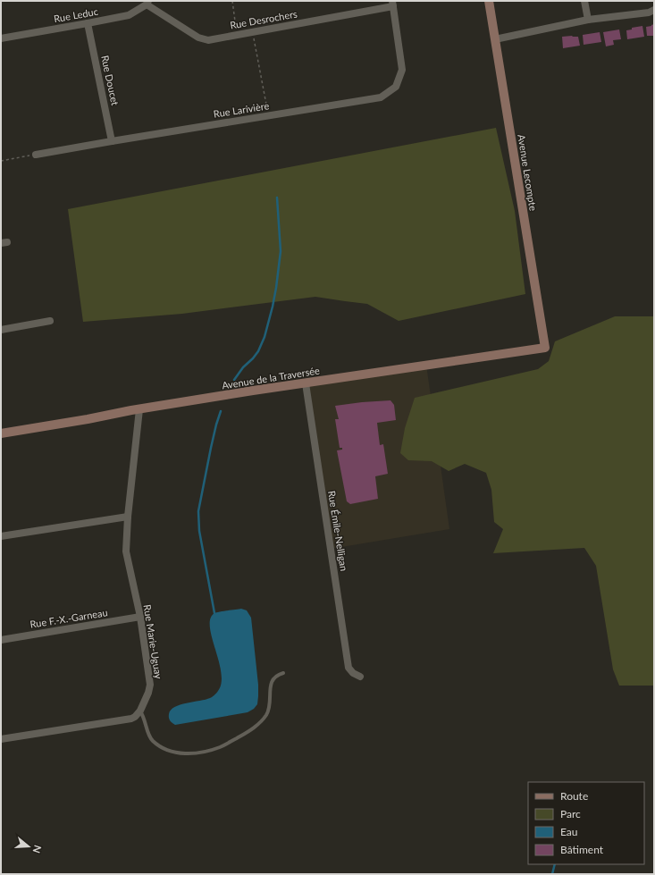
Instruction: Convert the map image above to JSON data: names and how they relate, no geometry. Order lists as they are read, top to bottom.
{
  "streets": {
    "street": [
      "Rue Leduc",
      "Rue Desrochers",
      "Rue Doucet",
      "Rue Larivière",
      "Avenue Lecompte",
      "Avenue de la Traversée",
      "Rue Émile-Nelligan",
      "Rue F.-X.-Garneau",
      "Rue Marie-Uguay"
    ]
  },
  "crossings": [
    ["Rue Leduc", "Rue Desrochers"],
    ["Rue Leduc", "Rue Doucet"],
    ["Rue Desrochers", "Rue Larivière"],
    ["Rue Doucet", "Rue Larivière"],
    ["Avenue Lecompte", "Avenue de la Traversée"],
    ["Avenue de la Traversée", "Rue Émile-Nelligan"],
    ["Avenue de la Traversée", "Rue Marie-Uguay"],
    ["Rue F.-X.-Garneau", "Rue Marie-Uguay"]
  ],
  "legend": [
    "Route",
    "Parc",
    "Eau",
    "Bâtiment"
  ],
  "north": "right"
}
